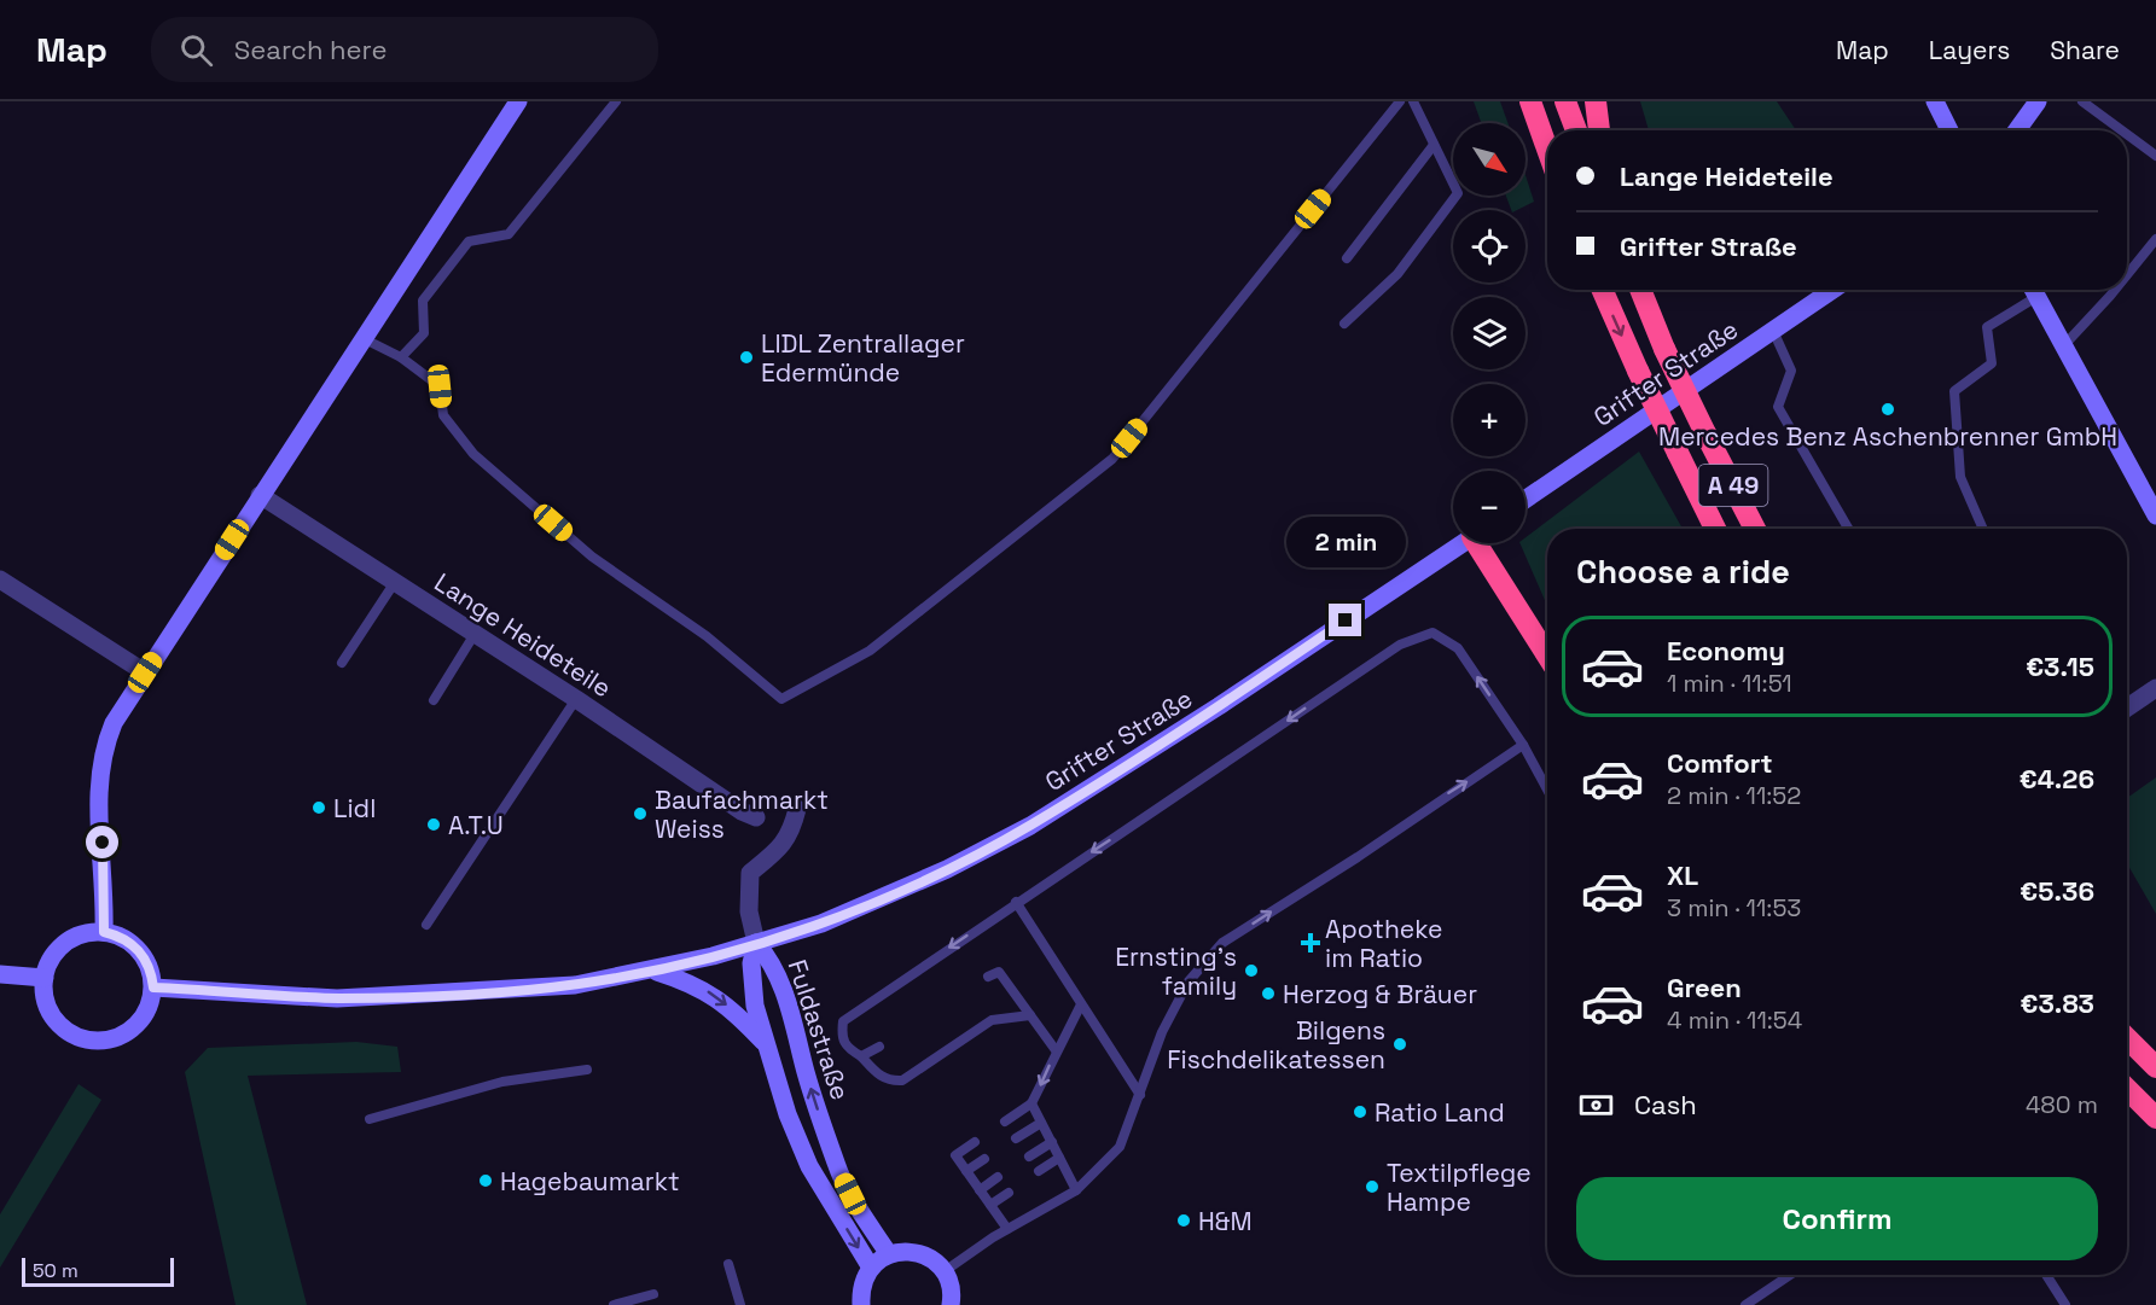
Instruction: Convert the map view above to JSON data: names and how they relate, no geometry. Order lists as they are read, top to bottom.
{
  "streets": {
    "highway": ["A 49"],
    "main road": ["Grifter Straße", "Fuldastraße"],
    "street": ["Lange Heideteile"]
  },
  "crossings": [
    ["Grifter Straße", "Fuldastraße"]
  ],
  "places": {
    "other": [
      "LIDL Zentrallager Edermünde",
      "Mercedes Benz Aschenbrenner GmbH",
      "Lidl",
      "Baufachmarkt Weiss",
      "A.T.U",
      "Ernsting's family",
      "Herzog & Bräuer",
      "Bilgens Fischdelikatessen",
      "Ratio Land",
      "Hagebaumarkt",
      "Textilpflege Hampe",
      "H&M"
    ],
    "health": ["Apotheke im Ratio"]
  },
  "scale_bar": "50 m",
  "north": "bottom right",
  "page": {
    "header": "Map",
    "search": "Search here",
    "nav": ["Map", "Layers", "Share"],
    "map_buttons": ["+", "−"],
    "banner": ["Lange Heideteile", "Grifter Straße"],
    "bubble": "2 min",
    "heading": "Choose a ride",
    "list": [
      {
        "name": "Economy",
        "note": "1 min · 11:51",
        "value": "€3.15"
      },
      {
        "name": "Comfort",
        "note": "2 min · 11:52",
        "value": "€4.26"
      },
      {
        "name": "XL",
        "note": "3 min · 11:53",
        "value": "€5.36"
      },
      {
        "name": "Green",
        "note": "4 min · 11:54",
        "value": "€3.83"
      }
    ],
    "pay": ["Cash", "480 m"],
    "buttons": "Confirm",
    "scale": "50 m"
  }
}
